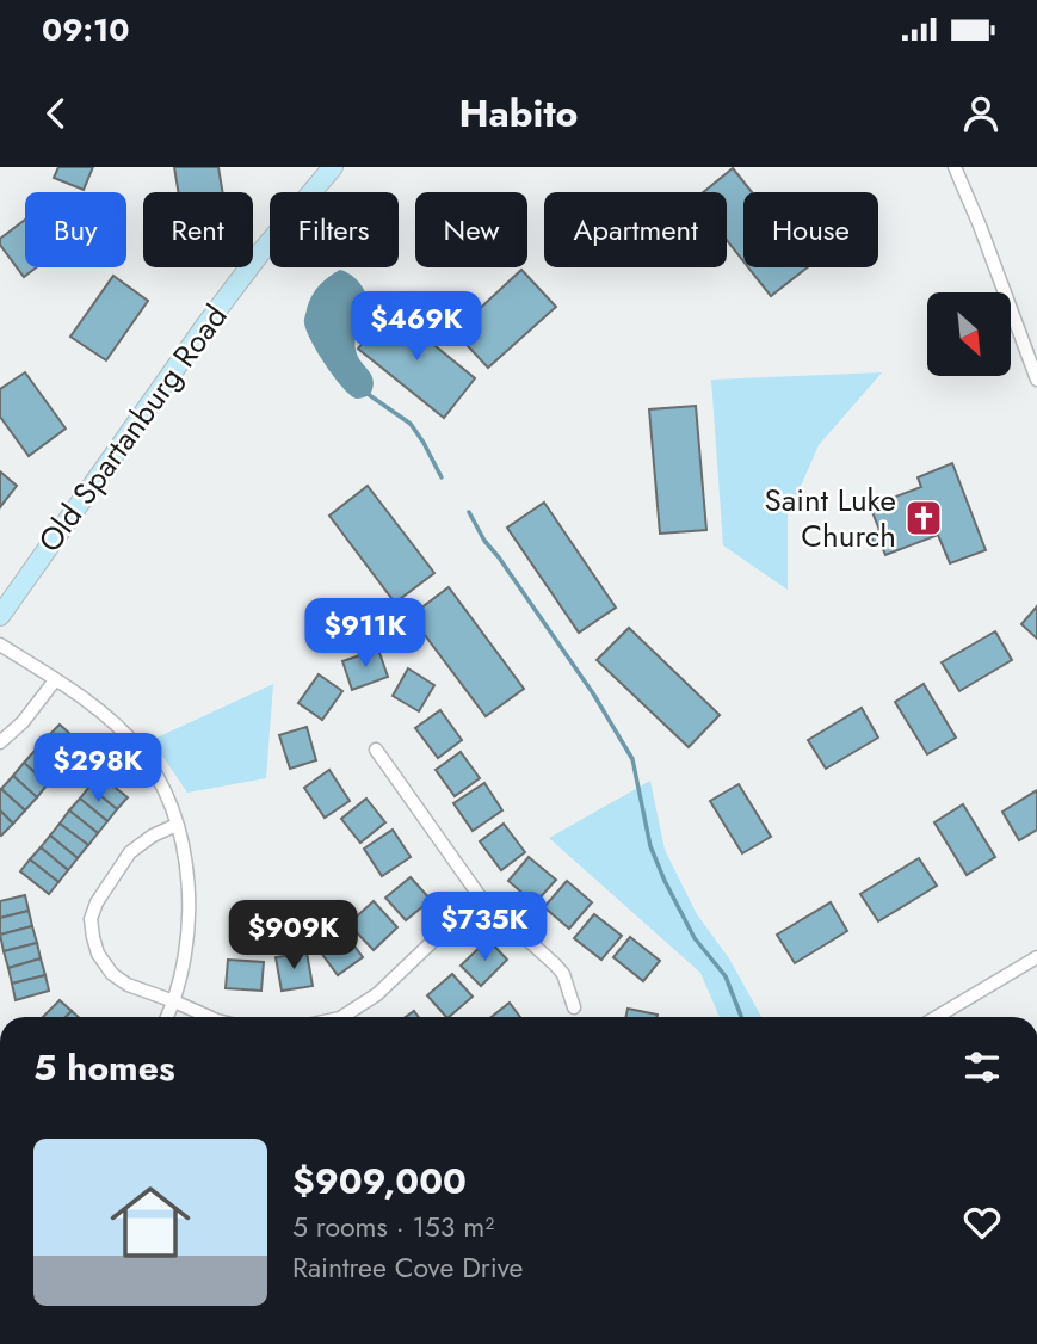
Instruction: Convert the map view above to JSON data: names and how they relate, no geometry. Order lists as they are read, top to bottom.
{
  "streets": {
    "main road": ["Old Spartanburg Road"]
  },
  "places": {
    "church": ["Saint Luke Church"]
  },
  "north": "bottom right",
  "page": {
    "status": "09:10",
    "header": "Habito",
    "chip": [
      "Buy",
      "Rent",
      "Filters",
      "New",
      "Apartment",
      "House"
    ],
    "price": [
      "$469K",
      "$911K",
      "$298K",
      "$735K",
      "$909K"
    ],
    "heading": "5 homes",
    "list": [
      {
        "name": "$909,000",
        "note": "5 rooms · 153 m² · Raintree Cove Drive"
      }
    ]
  }
}
